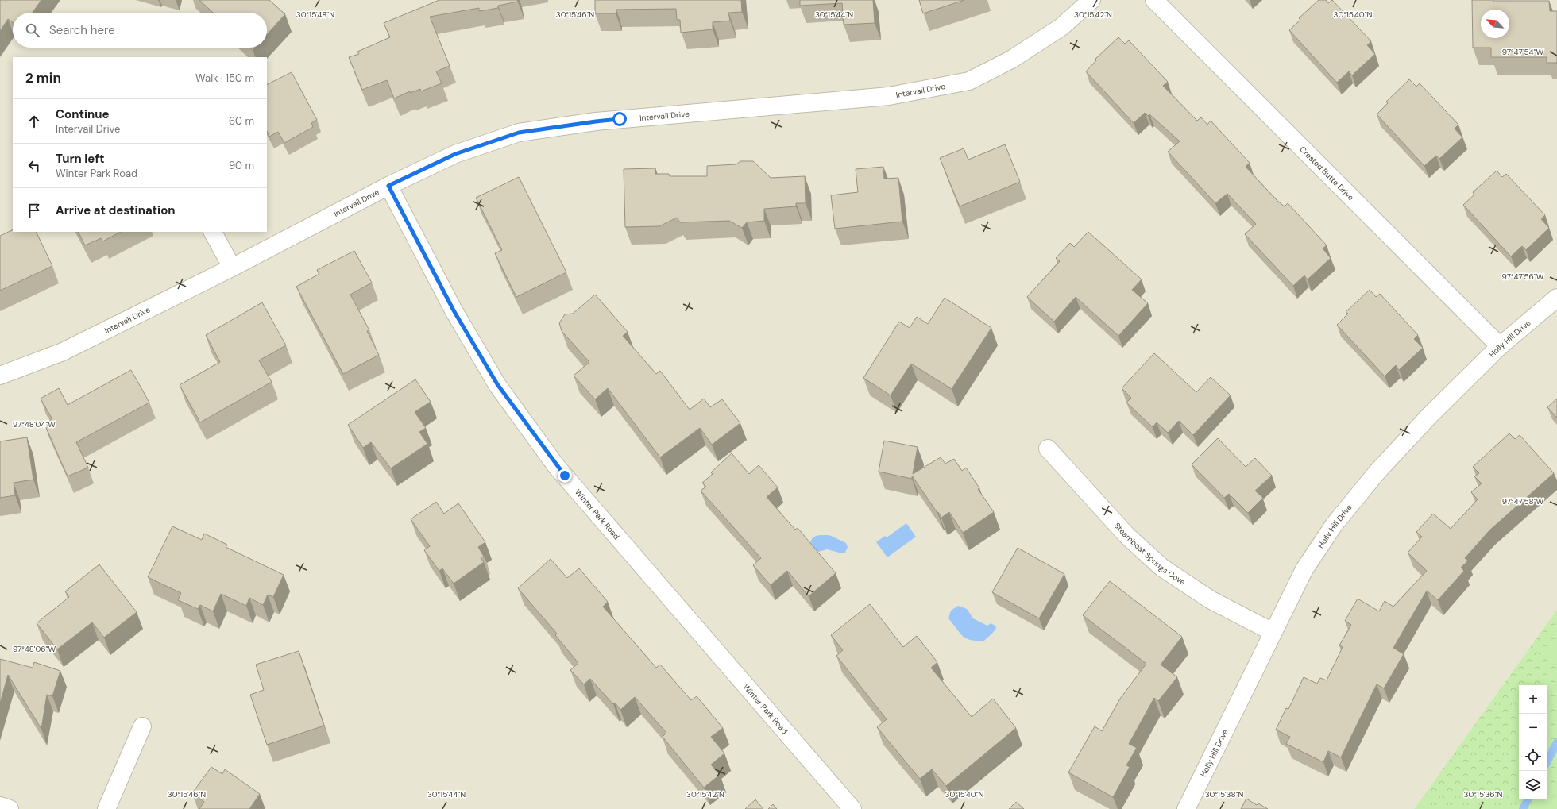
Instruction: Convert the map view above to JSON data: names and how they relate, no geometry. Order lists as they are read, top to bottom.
{
  "streets": {
    "street": [
      "Intervail Drive",
      "Crested Butte Drive",
      "Holly Hill Drive",
      "Winter Park Road",
      "Steamboat Springs Cove"
    ]
  },
  "crossings": [
    ["Intervail Drive", "Winter Park Road"],
    ["Crested Butte Drive", "Holly Hill Drive"],
    ["Holly Hill Drive", "Steamboat Springs Cove"]
  ],
  "north": "top left",
  "page": {
    "search": "Search here",
    "heading": ["2 min", "Walk · 150 m"],
    "list": [
      ["Continue", "Intervail Drive", "60 m"],
      ["Turn left", "Winter Park Road", "90 m"],
      "Arrive at destination"
    ],
    "map_buttons": ["+", "−"]
  },
  "coordinates": [
    "30°15'48\"N",
    "30°15'46\"N",
    "30°15'44\"N",
    "30°15'42\"N",
    "30°15'40\"N",
    "97°47'54\"W",
    "97°47'56\"W",
    "97°48'04\"W",
    "97°47'58\"W",
    "97°48'06\"W",
    "30°15'38\"N",
    "30°15'36\"N"
  ]
}
